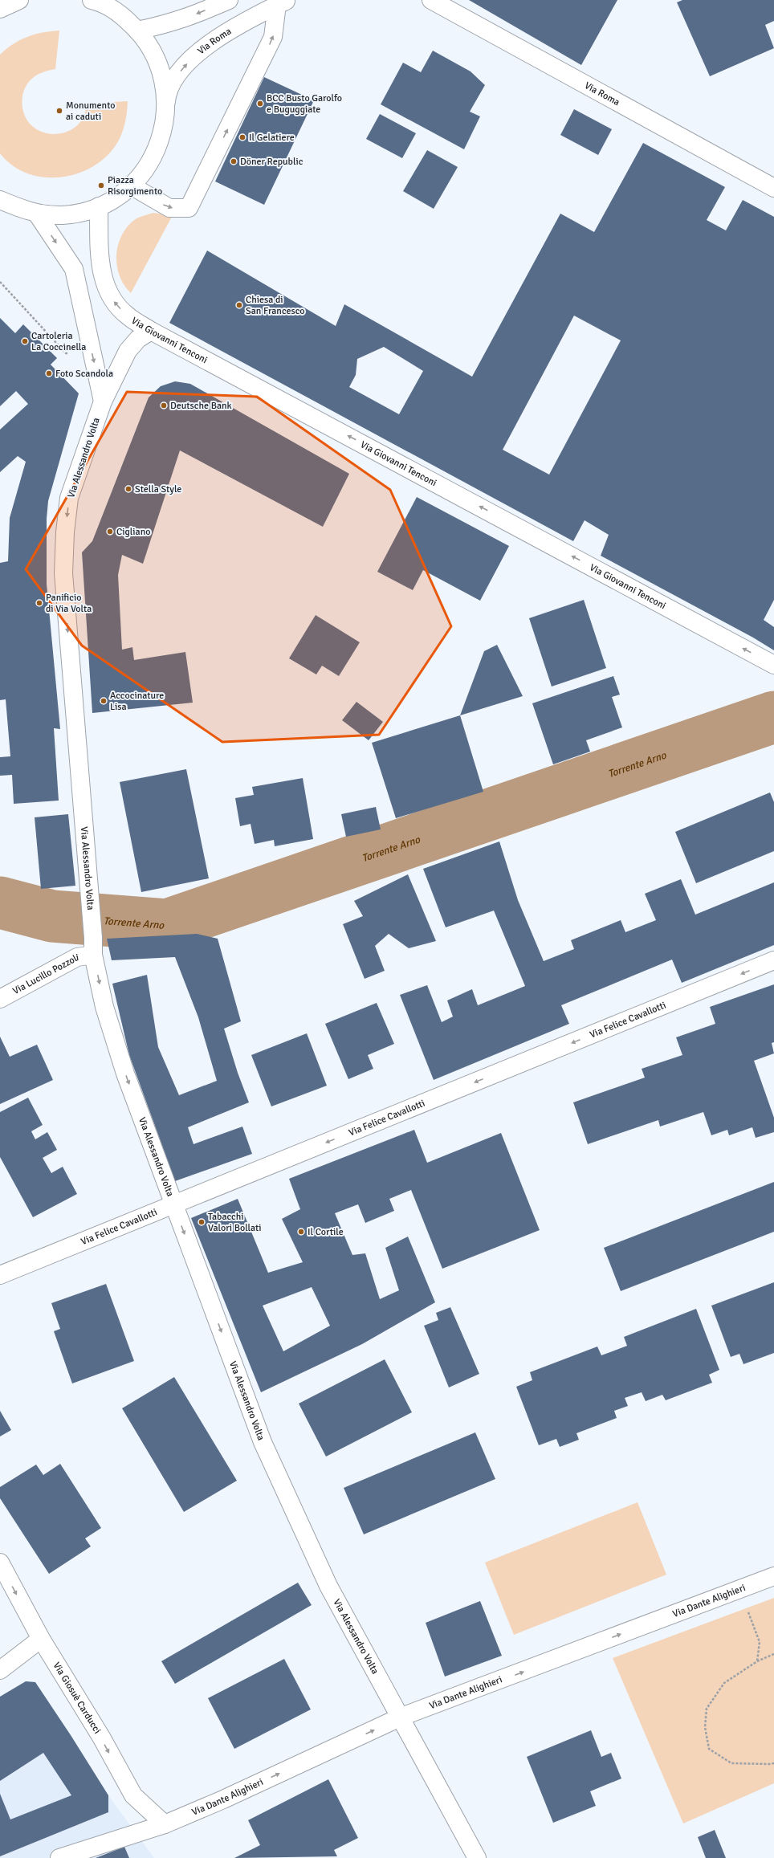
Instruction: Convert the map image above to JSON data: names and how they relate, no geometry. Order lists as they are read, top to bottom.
{
  "streets": {
    "street": [
      "Via Roma",
      "Via Giovanni Tenconi",
      "Via Alessandro Volta",
      "Via Lucillo Pozzoli",
      "Via Felice Cavallotti",
      "Via Dante Alighieri",
      "Via Giosuè Carducci"
    ]
  },
  "crossings": [
    ["Via Giovanni Tenconi", "Via Alessandro Volta"],
    ["Via Alessandro Volta", "Via Lucillo Pozzoli"],
    ["Via Alessandro Volta", "Via Felice Cavallotti"],
    ["Via Alessandro Volta", "Via Dante Alighieri"],
    ["Via Dante Alighieri", "Via Giosuè Carducci"]
  ],
  "one_way": [
    "Via Giovanni Tenconi",
    "Via Alessandro Volta",
    "Via Felice Cavallotti",
    "Via Dante Alighieri",
    "Via Giosuè Carducci"
  ],
  "water": ["Torrente Arno"],
  "places": [
    "BCC Busto Garolfo e Buguggiate",
    "Monumento ai caduti",
    "Il Gelatiere",
    "Döner Republic",
    "Piazza Risorgimento",
    "Chiesa di San Francesco",
    "Cartoleria La Coccinella",
    "Foto Scandola",
    "Deutsche Bank",
    "Stella Style",
    "Cigliano",
    "Panificio di Via Volta",
    "Accocinature Lisa",
    "Tabacchi Valori Bollati",
    "Il Cortile"
  ]
}
